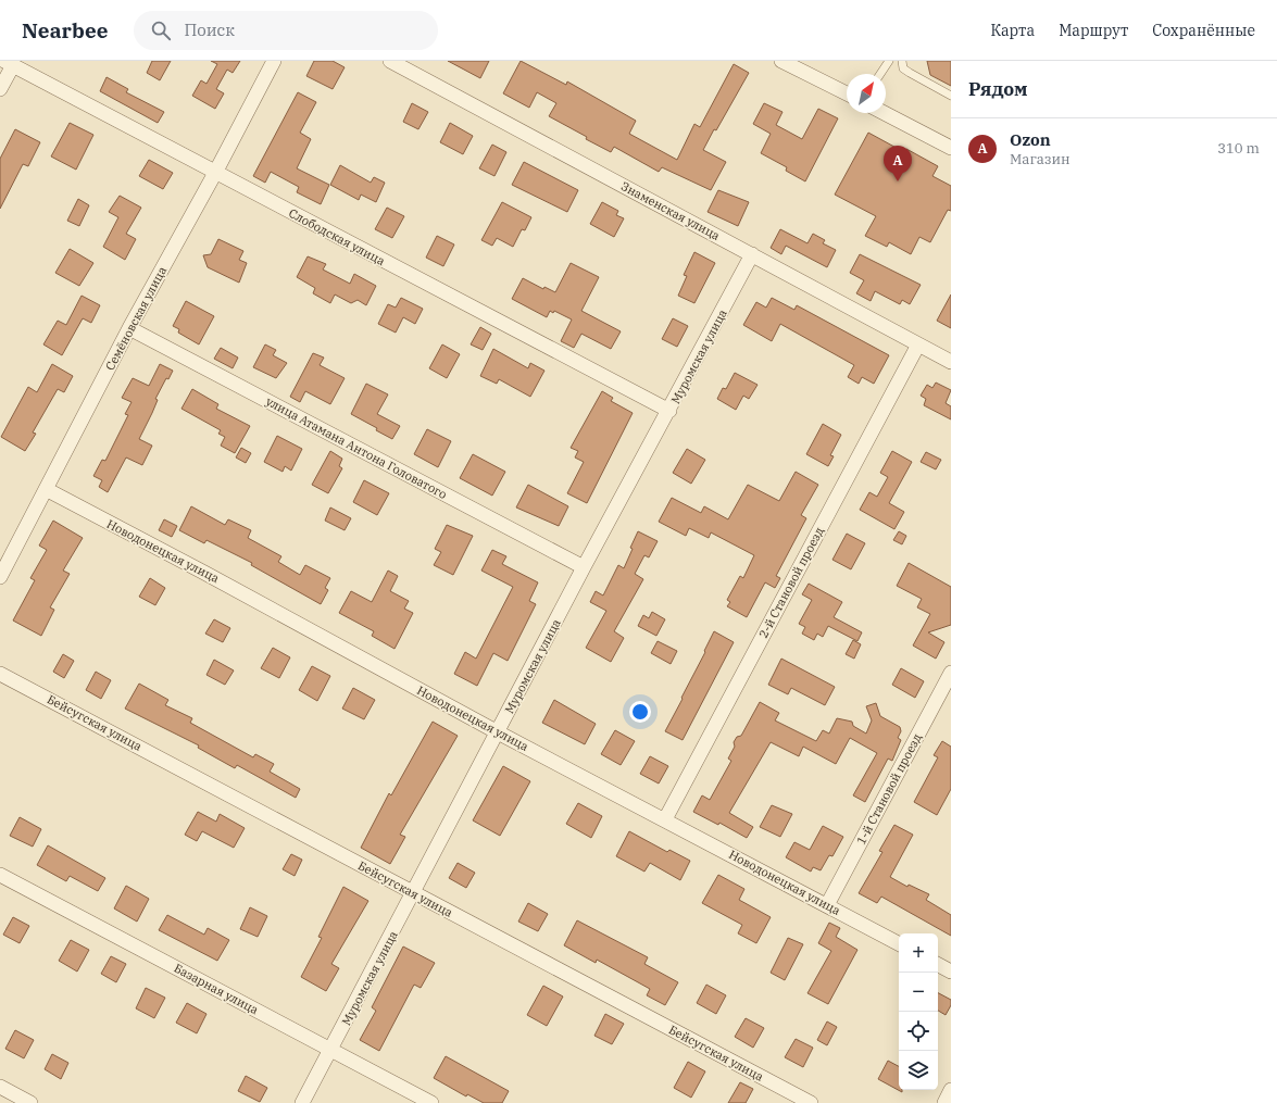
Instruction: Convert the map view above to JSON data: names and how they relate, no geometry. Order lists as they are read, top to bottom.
{
  "streets": {
    "street": [
      "Знаменская улица",
      "Слободская улица",
      "Семёновская улица",
      "Муромская улица",
      "улица Атамана Антона Головатого",
      "Новодонецкая улица",
      "2-й Становой проезд",
      "Бейсугская улица",
      "1-й Становой проезд",
      "Базарная улица"
    ]
  },
  "crossings": [
    ["Знаменская улица", "Муромская улица"],
    ["Знаменская улица", "2-й Становой проезд"],
    ["Слободская улица", "Семёновская улица"],
    ["Слободская улица", "Муромская улица"],
    ["Семёновская улица", "улица Атамана Антона Головатого"],
    ["Семёновская улица", "Новодонецкая улица"],
    ["Муромская улица", "улица Атамана Антона Головатого"],
    ["Муромская улица", "Новодонецкая улица"],
    ["Муромская улица", "Бейсугская улица"],
    ["Муромская улица", "Базарная улица"],
    ["Новодонецкая улица", "2-й Становой проезд"],
    ["Новодонецкая улица", "1-й Становой проезд"]
  ],
  "north": "top right",
  "page": {
    "header": "Nearbee",
    "search": "Поиск",
    "nav": ["Карта", "Маршрут", "Сохранённые"],
    "heading": "Рядом",
    "list": [
      {
        "mark": "A",
        "name": "Ozon",
        "note": "Магазин",
        "value": "310 m"
      }
    ],
    "pins": "A",
    "map_buttons": ["+", "−"]
  }
}
